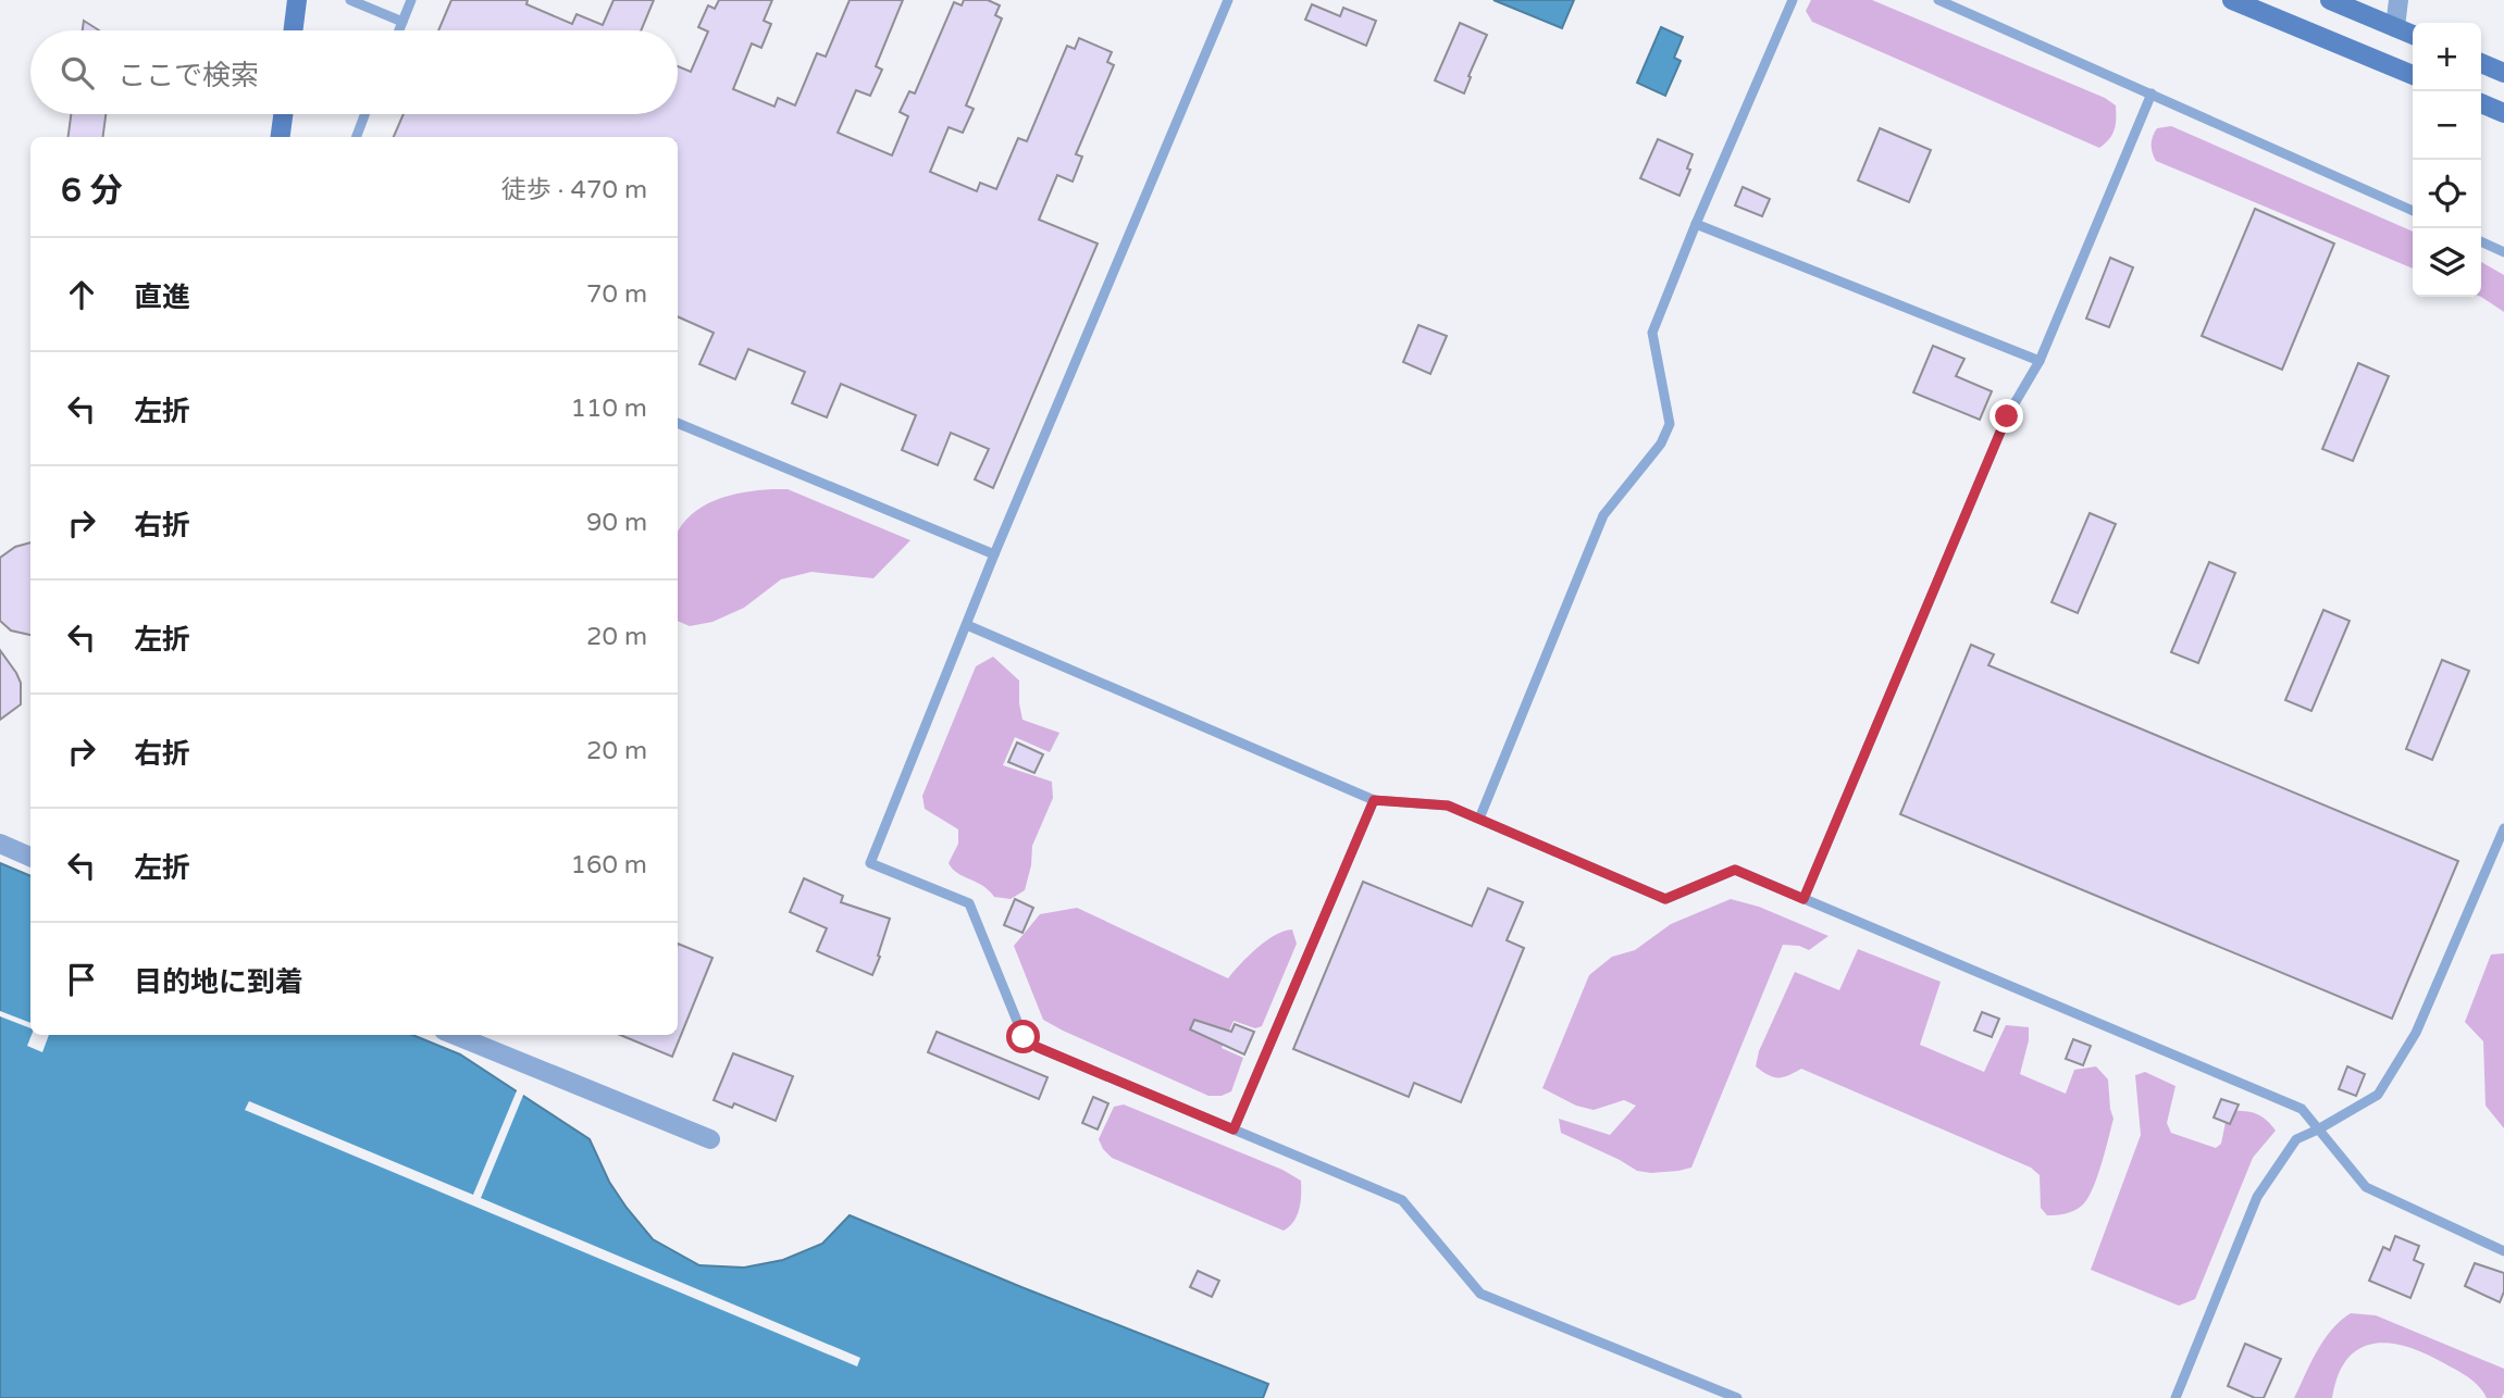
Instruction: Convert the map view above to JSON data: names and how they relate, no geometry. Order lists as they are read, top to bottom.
{
  "page": {
    "map_buttons": ["+", "−"],
    "search": "ここで検索",
    "heading": ["6 分", "徒歩 · 470 m"],
    "list": [
      ["直進", "70 m"],
      ["左折", "110 m"],
      ["右折", "90 m"],
      ["左折", "20 m"],
      ["右折", "20 m"],
      ["左折", "160 m"],
      "目的地に到着"
    ]
  }
}
